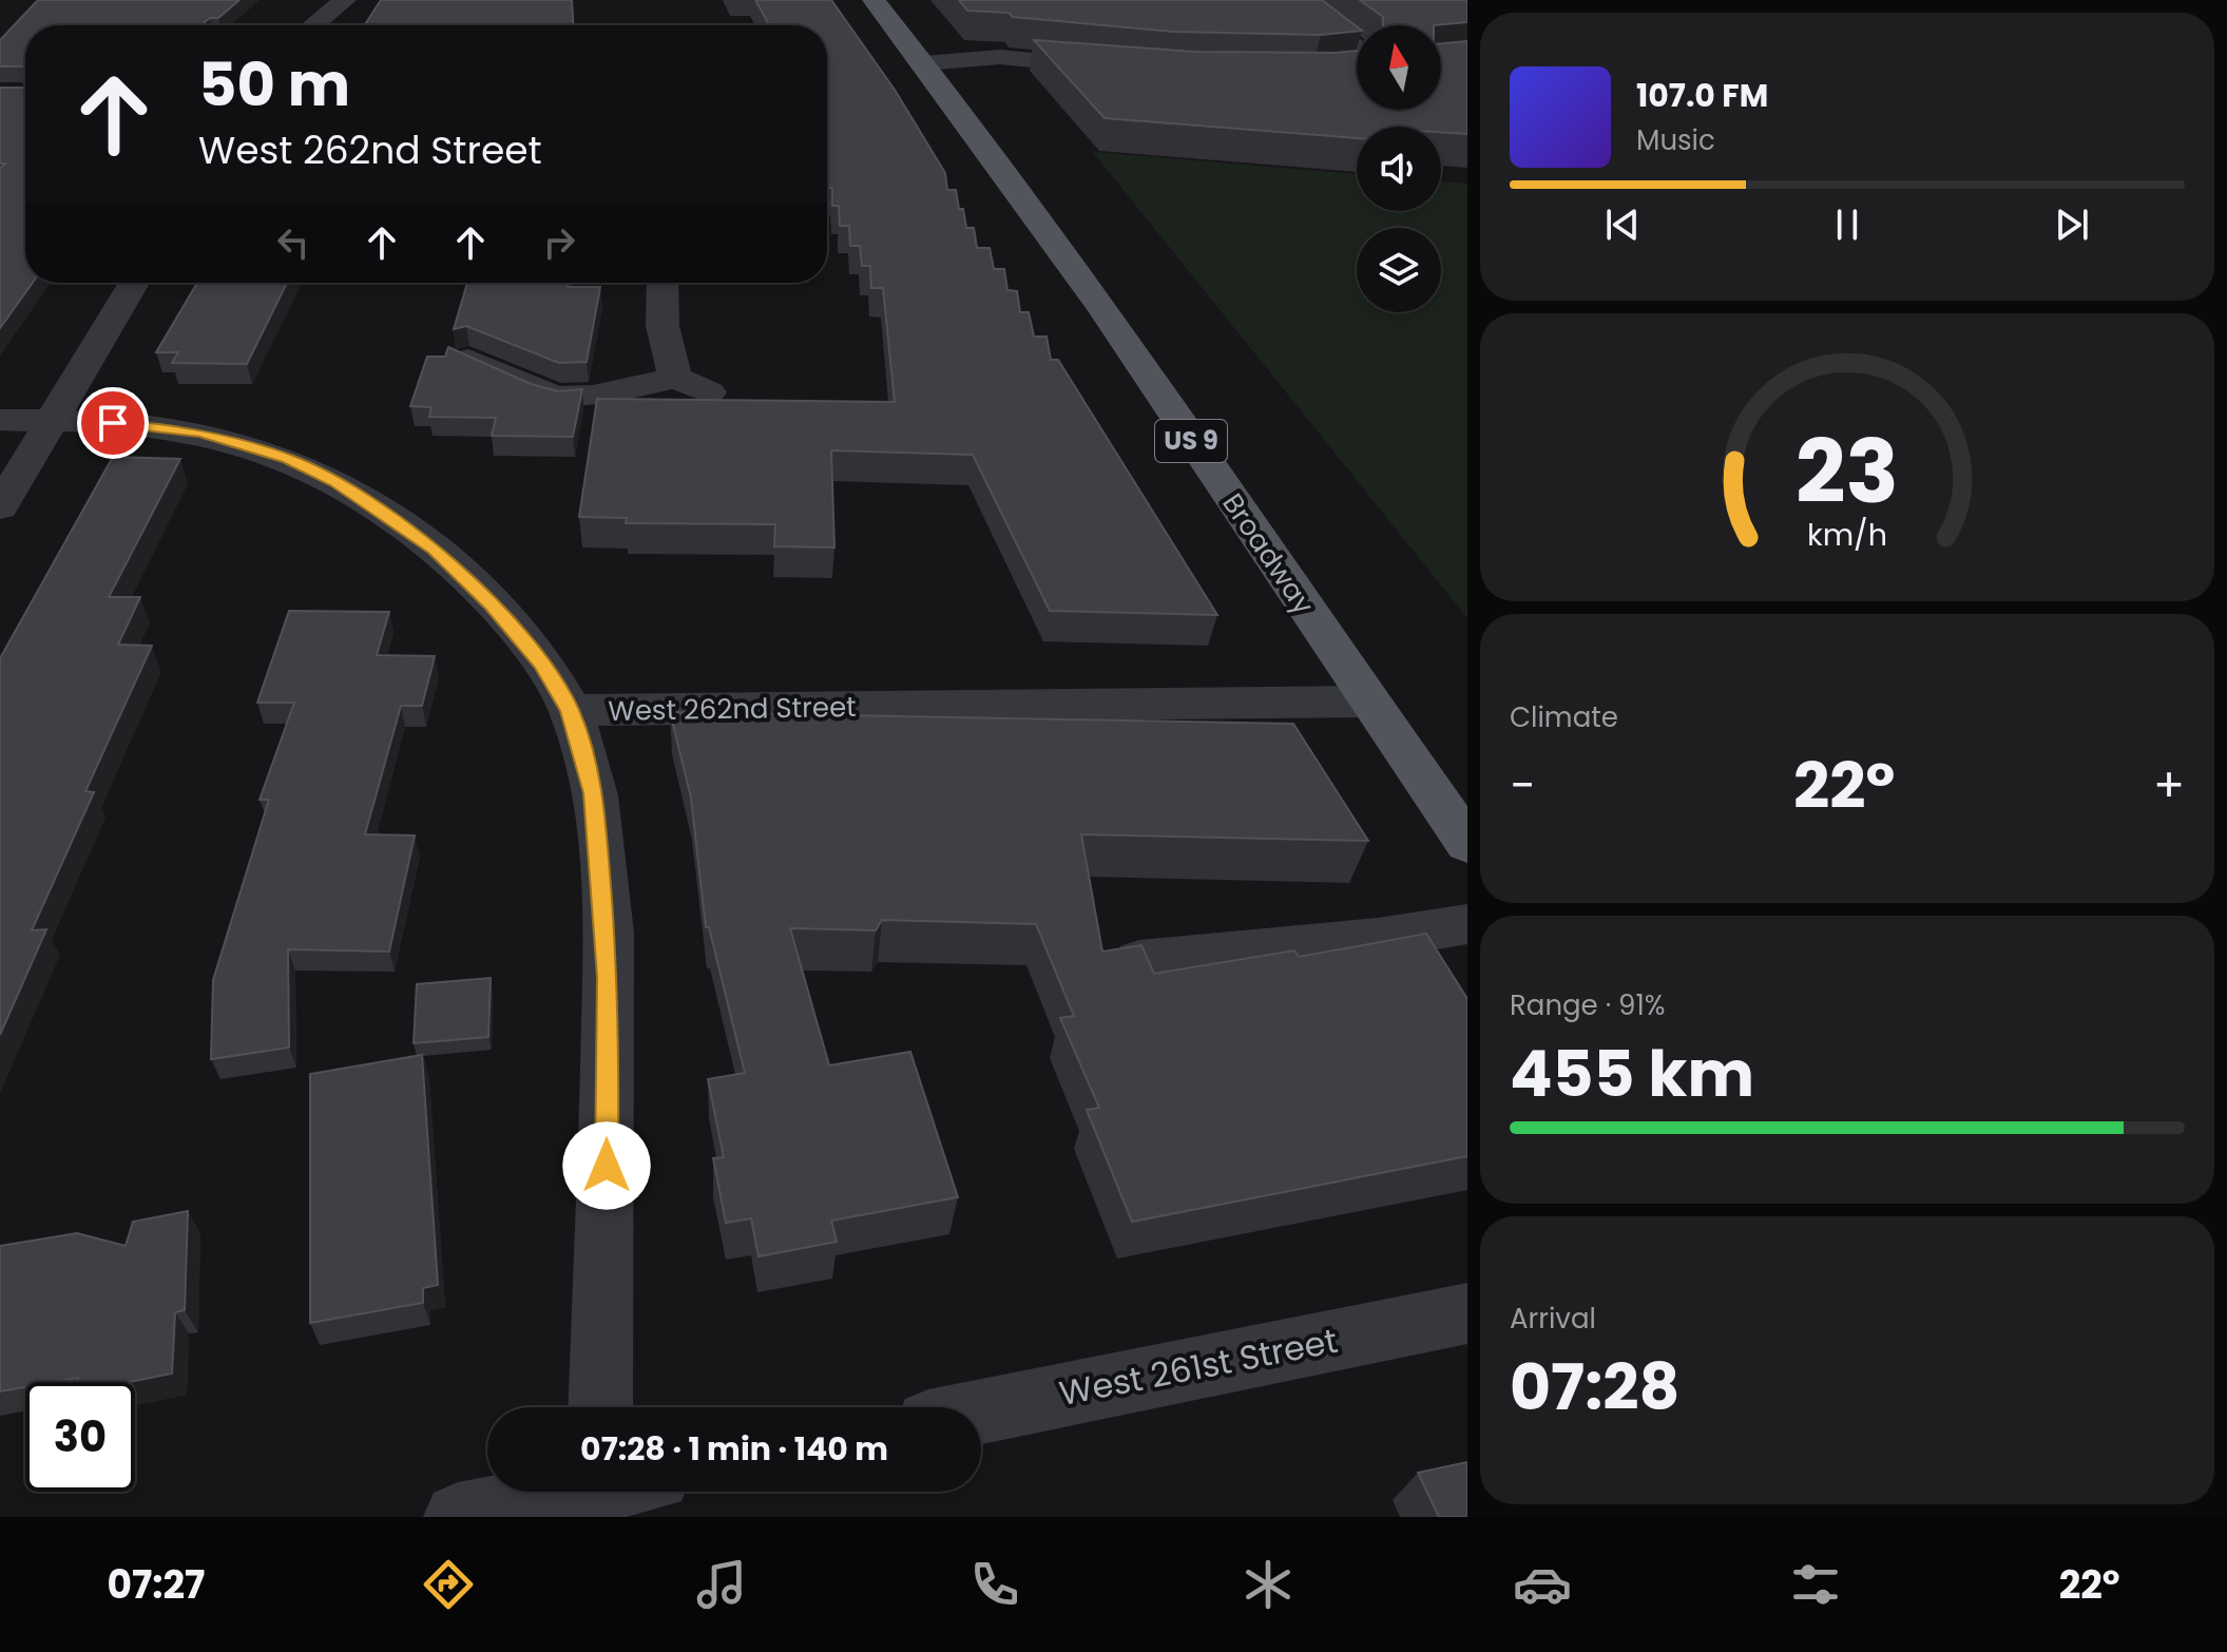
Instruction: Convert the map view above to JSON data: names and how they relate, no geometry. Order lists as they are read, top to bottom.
{
  "streets": {
    "main road": ["US 9", "Broadway"],
    "street": ["West 262nd Street", "West 261st Street"]
  },
  "crossings": [
    ["US 9", "Broadway"],
    ["Broadway", "West 262nd Street"]
  ],
  "north": "top",
  "page": {
    "turn": ["50 m", "West 262nd Street"],
    "song": ["107.0 FM", "Music"],
    "tile": [
      "Climate",
      ["Range · 91%", "455 km"],
      ["Arrival", "07:28"]
    ],
    "heat": ["−", "22°", "+"],
    "limit": "30",
    "trip": "07:28 · 1 min · 140 m",
    "tabs": ["07:27", "22°"],
    "gauge": ["23", "km/h"]
  }
}
